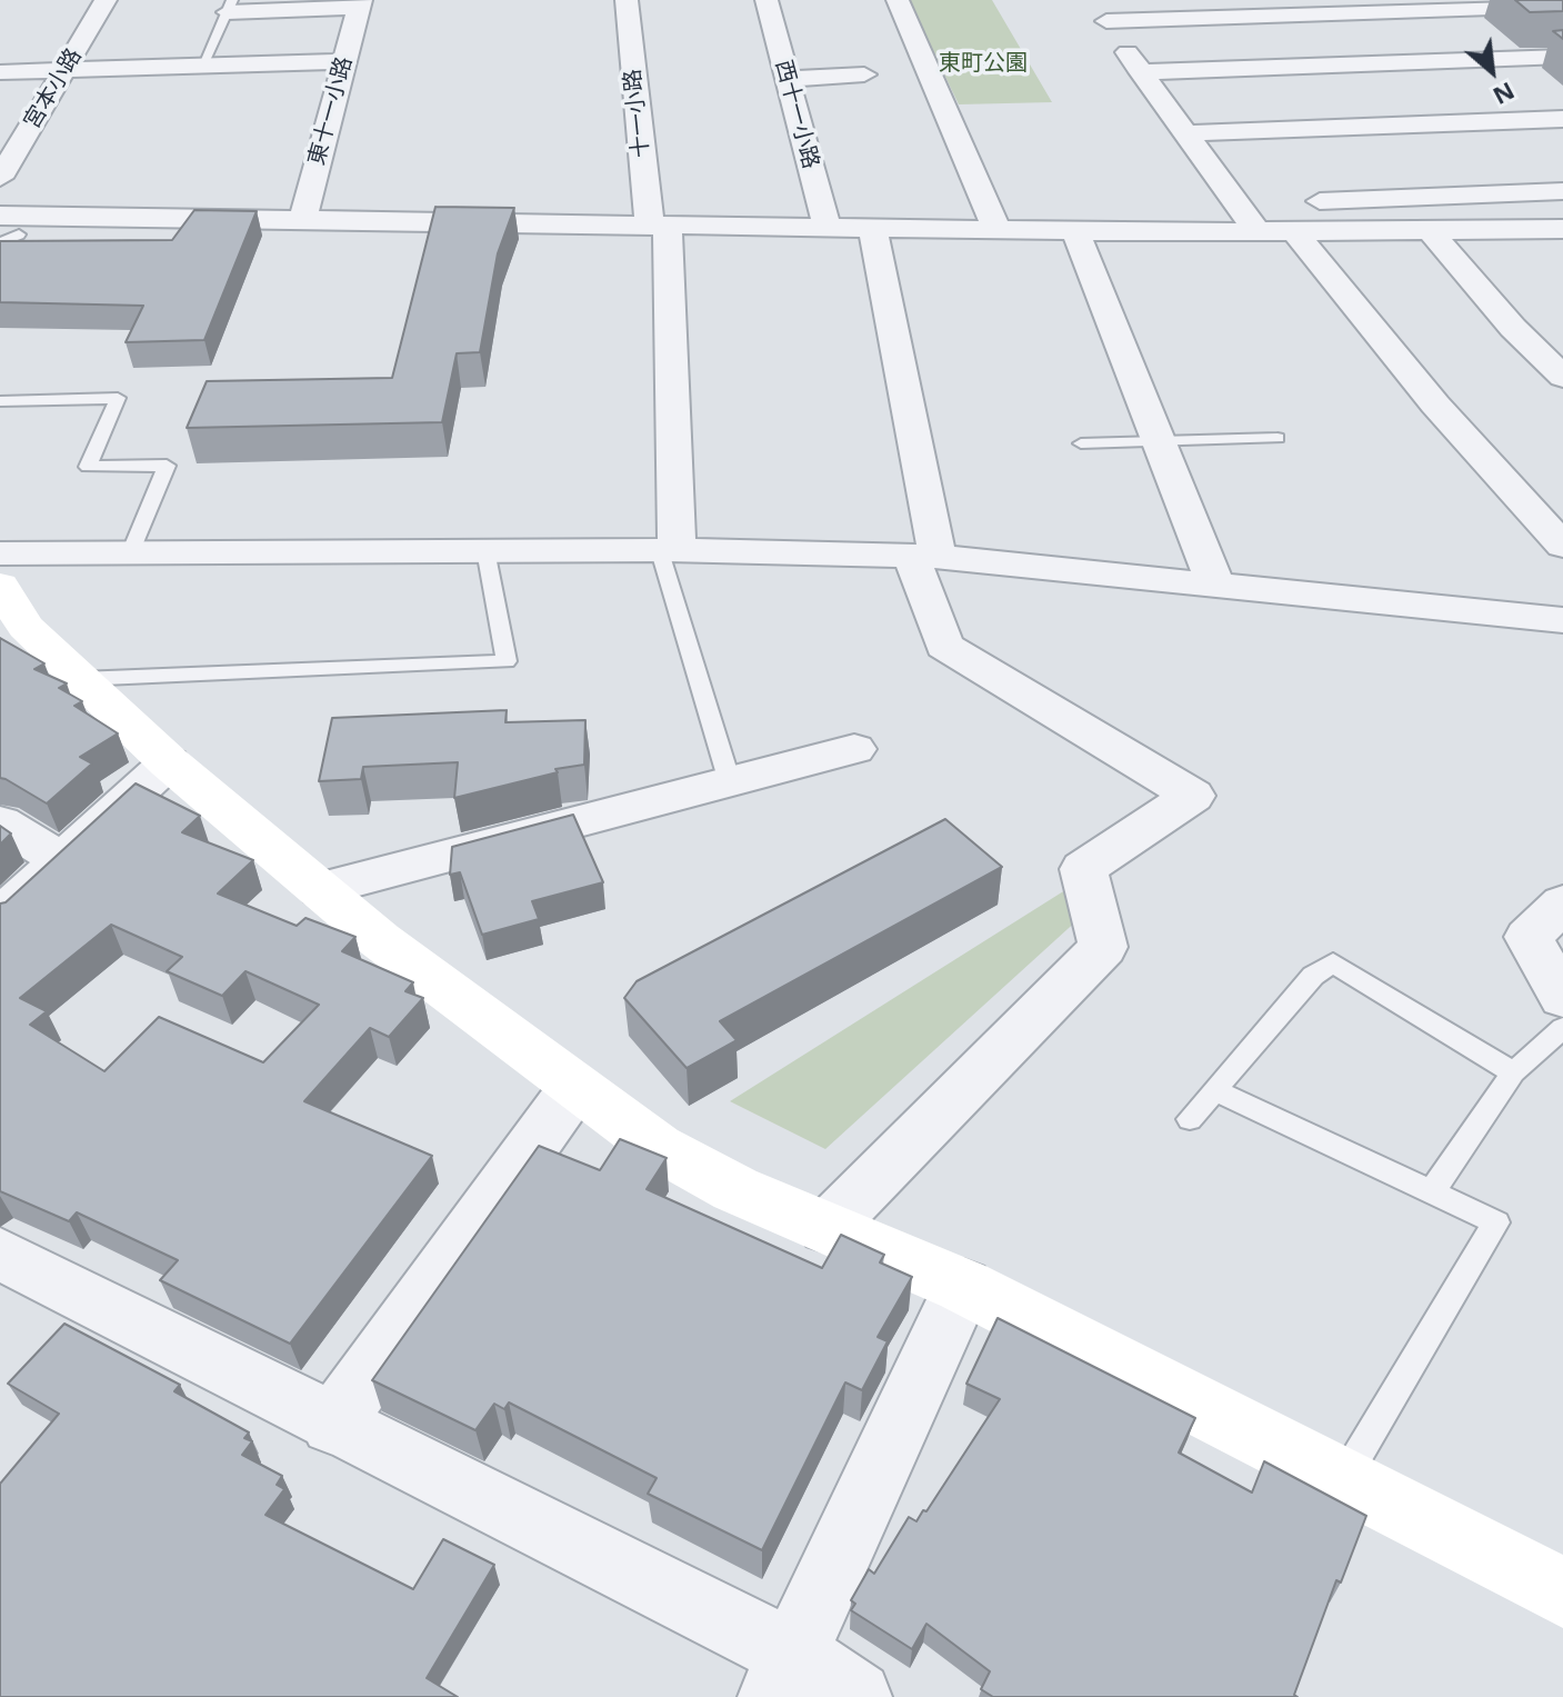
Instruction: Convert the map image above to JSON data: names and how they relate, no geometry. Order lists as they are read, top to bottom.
{
  "streets": {
    "street": [
      "宮本小路",
      "東十一小路",
      "十一小路",
      "西十一小路"
    ]
  },
  "parks": ["東町公園"],
  "north": "bottom right"
}
